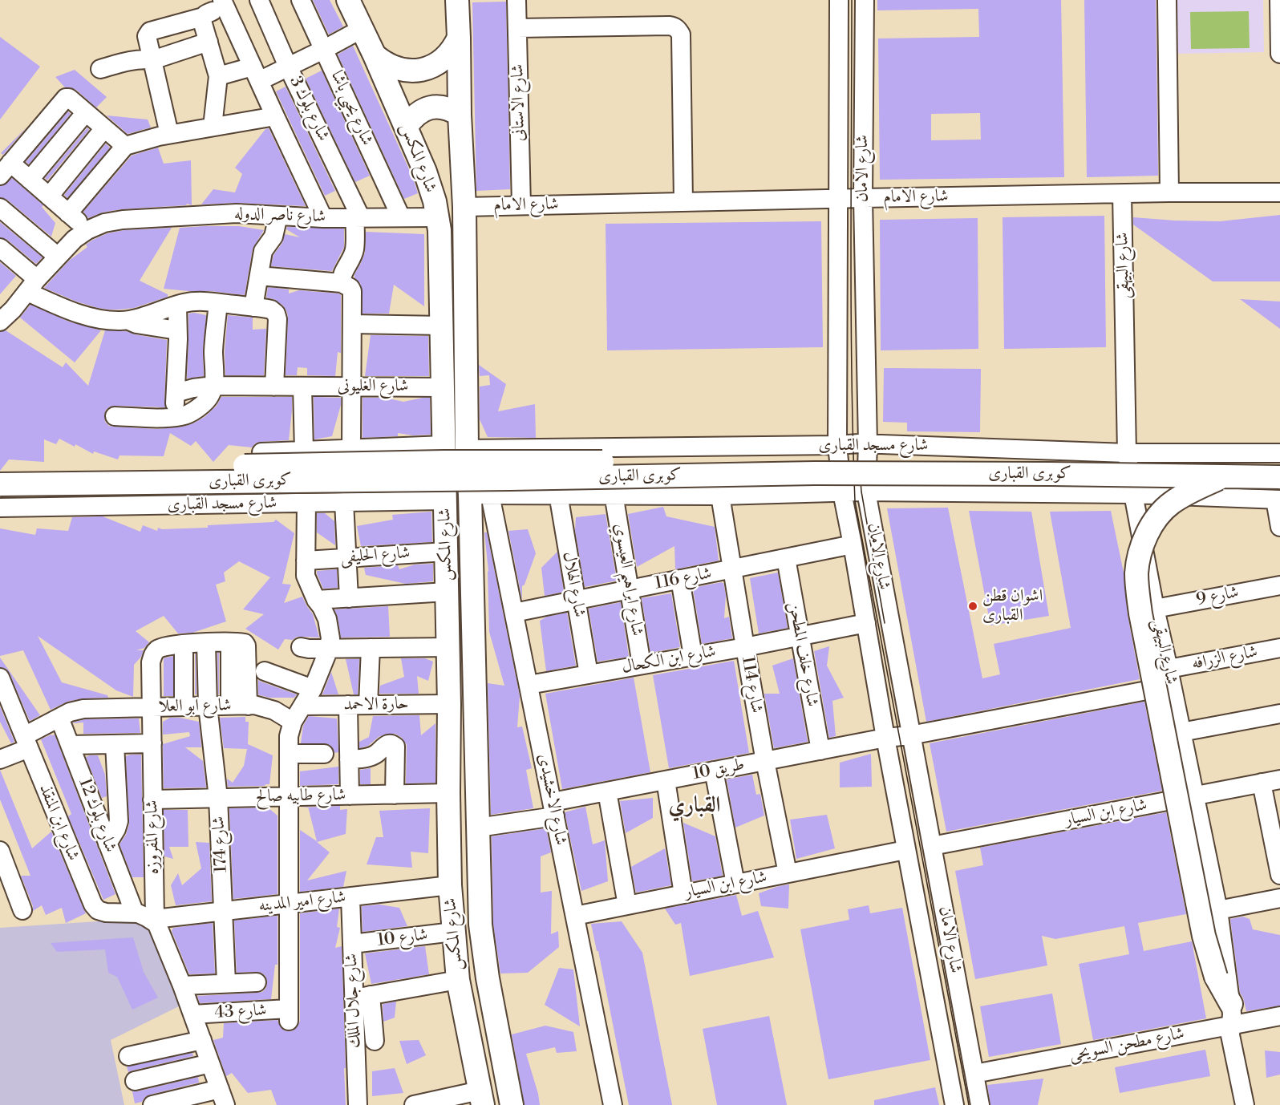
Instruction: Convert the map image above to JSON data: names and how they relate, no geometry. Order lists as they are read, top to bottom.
{
  "streets": {
    "main road": ["شارع المكس", "كوبرى القبارى"],
    "street": [
      "شارع الاستانى",
      "شارع يحيي باشا",
      "شارع بلوك 3",
      "شارع الامان",
      "شارع الامام",
      "شارع ناصر الدوله",
      "شارع البيهقى",
      "شارع الغليونى",
      "شارع مسجد القبارى",
      "شارع الحليفى",
      "شارع 116",
      "شارع ابراهيم العيسوي",
      "شارع الهلال",
      "شارع 9",
      "شارع خلف المطحن",
      "شارع الزرافه",
      "شارع ابن الكحال",
      "شارع 114",
      "حارة الاحمد",
      "شارع ابو العلا",
      "طريق 10",
      "شارع طابيه صالح",
      "شارع الاخشيدى",
      "شارع ابن السيار",
      "شارع بلوك 12",
      "شارع ابن المنقذ",
      "شارع المفروزه",
      "شارع 174",
      "شارع امير المدينه",
      "شارع 10",
      "شارع جلال الملك",
      "شارع 43",
      "شارع مطحن السويحى"
    ]
  },
  "crossings": [
    ["شارع الاستانى", "شارع الامام"],
    ["شارع يحيي باشا", "شارع ناصر الدوله"],
    ["شارع بلوك 3", "شارع ناصر الدوله"],
    ["شارع المكس", "شارع الامام"],
    ["شارع المكس", "شارع ناصر الدوله"],
    ["شارع المكس", "شارع الغليونى"],
    ["شارع المكس", "شارع مسجد القبارى"],
    ["شارع المكس", "شارع الحليفى"],
    ["شارع المكس", "حارة الاحمد"],
    ["شارع المكس", "طريق 10"],
    ["شارع المكس", "شارع طابيه صالح"],
    ["شارع المكس", "شارع الاخشيدى"],
    ["شارع المكس", "شارع امير المدينه"],
    ["شارع المكس", "شارع 10"],
    ["شارع الامان", "شارع الامام"],
    ["شارع الامان", "شارع مسجد القبارى"],
    ["شارع الامان", "شارع 116"],
    ["شارع الامان", "شارع الزرافه"],
    ["شارع الامان", "شارع ابن الكحال"],
    ["شارع الامان", "طريق 10"],
    ["شارع الامان", "شارع ابن السيار"],
    ["شارع الامان", "شارع مطحن السويحى"],
    ["شارع الامام", "شارع البيهقى"],
    ["شارع البيهقى", "شارع مسجد القبارى"],
    ["شارع البيهقى", "شارع 9"],
    ["شارع البيهقى", "شارع الزرافه"],
    ["شارع البيهقى", "شارع ابن السيار"],
    ["شارع البيهقى", "شارع مطحن السويحى"],
    ["شارع 116", "شارع ابراهيم العيسوي"],
    ["شارع 116", "شارع الهلال"],
    ["شارع 116", "شارع خلف المطحن"],
    ["شارع 116", "شارع 114"],
    ["شارع 116", "شارع الاخشيدى"],
    ["شارع ابراهيم العيسوي", "شارع ابن الكحال"],
    ["شارع الهلال", "شارع ابن الكحال"],
    ["شارع خلف المطحن", "شارع ابن الكحال"],
    ["شارع خلف المطحن", "طريق 10"],
    ["شارع الزرافه", "طريق 10"],
    ["شارع ابن الكحال", "شارع 114"],
    ["شارع ابن الكحال", "شارع الاخشيدى"],
    ["شارع 114", "طريق 10"],
    ["شارع 114", "شارع ابن السيار"],
    ["شارع ابو العلا", "شارع بلوك 12"],
    ["شارع ابو العلا", "شارع ابن المنقذ"],
    ["شارع ابو العلا", "شارع المفروزه"],
    ["شارع ابو العلا", "شارع 174"],
    ["طريق 10", "شارع الاخشيدى"],
    ["شارع طابيه صالح", "شارع المفروزه"],
    ["شارع طابيه صالح", "شارع 174"],
    ["شارع الاخشيدى", "شارع ابن السيار"],
    ["شارع بلوك 12", "شارع ابن المنقذ"],
    ["شارع ابن المنقذ", "شارع المفروزه"],
    ["شارع ابن المنقذ", "شارع امير المدينه"],
    ["شارع المفروزه", "شارع 174"],
    ["شارع المفروزه", "شارع امير المدينه"],
    ["شارع المفروزه", "شارع 43"],
    ["شارع 174", "شارع امير المدينه"],
    ["شارع امير المدينه", "شارع جلال الملك"],
    ["شارع امير المدينه", "شارع 43"],
    ["شارع 10", "شارع جلال الملك"]
  ],
  "districts": ["القباري"],
  "places": ["اشوان قطن القبارى"]
}
